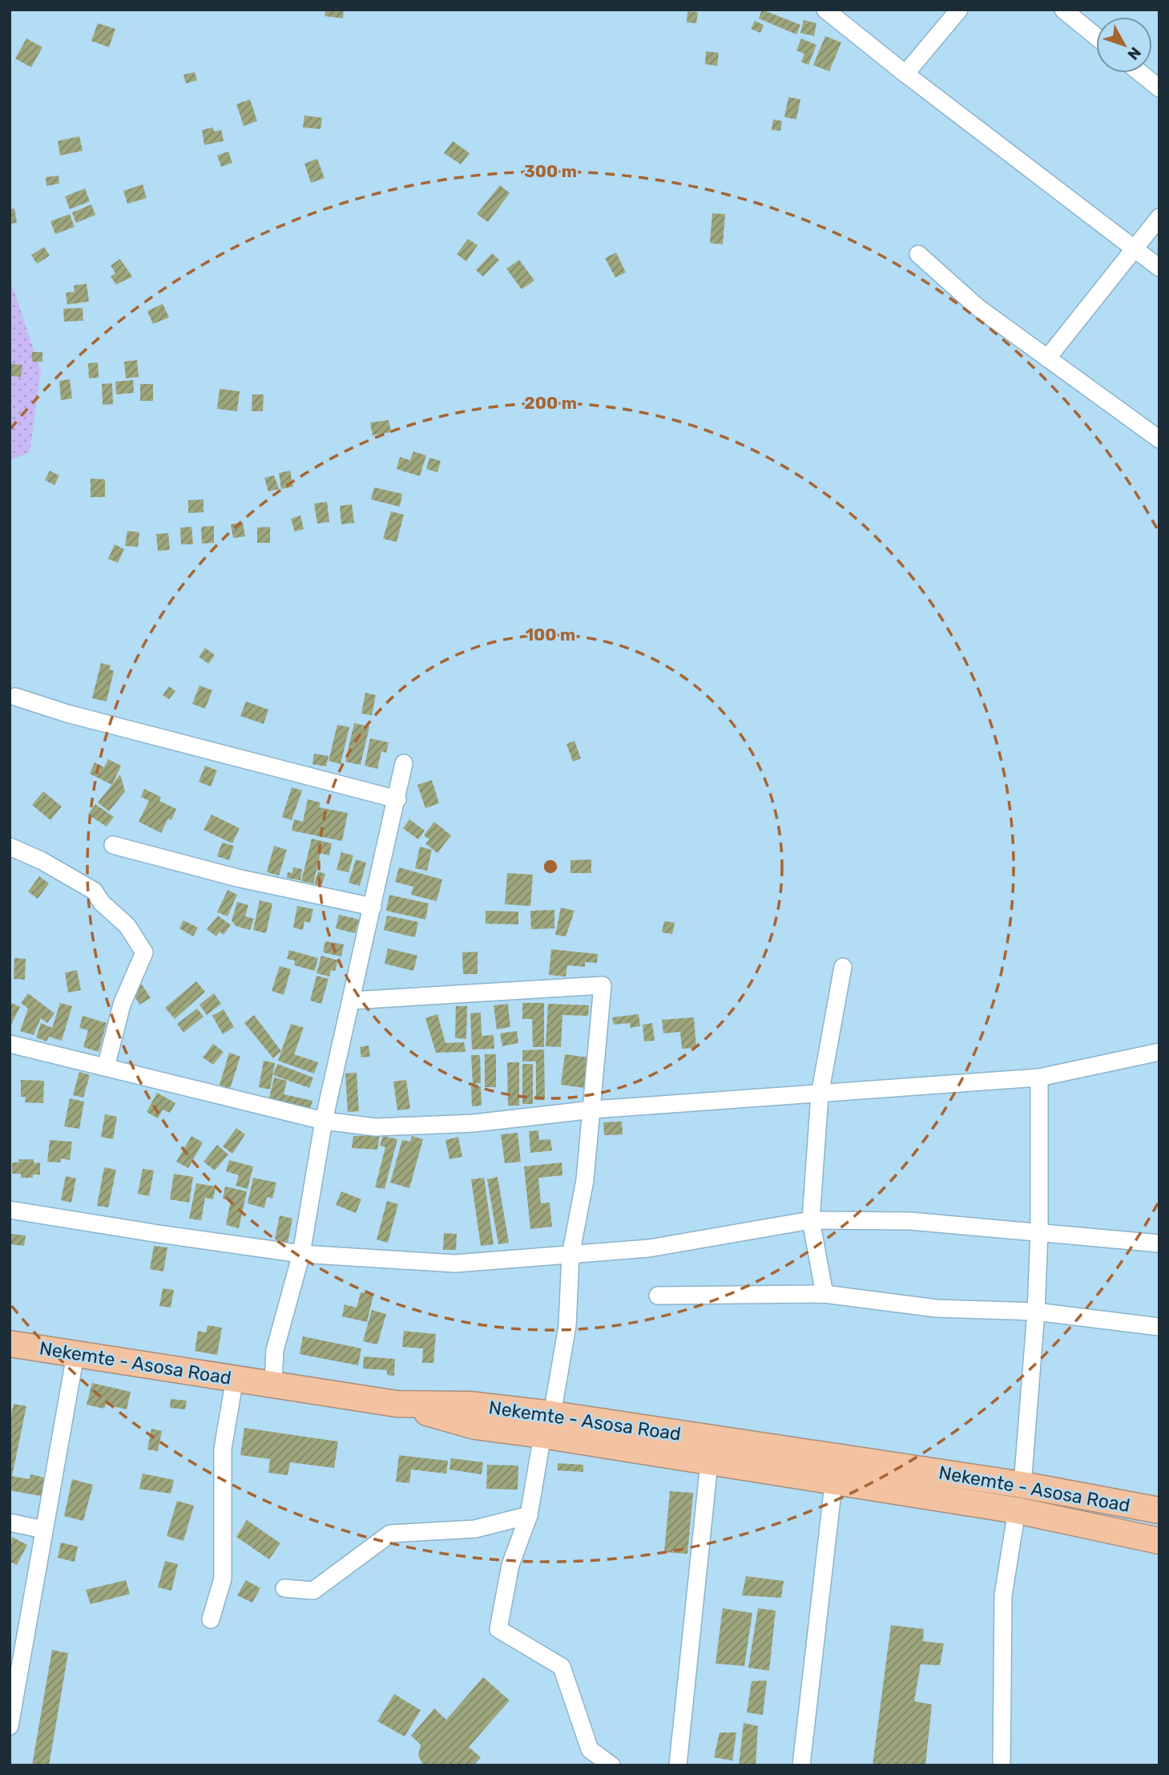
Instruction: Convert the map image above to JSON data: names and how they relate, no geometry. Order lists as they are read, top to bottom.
{
  "streets": {
    "highway": ["Nekemte - Asosa Road"]
  },
  "north": "bottom right",
  "rings": ["300 m", "200 m", "100 m"]
}
